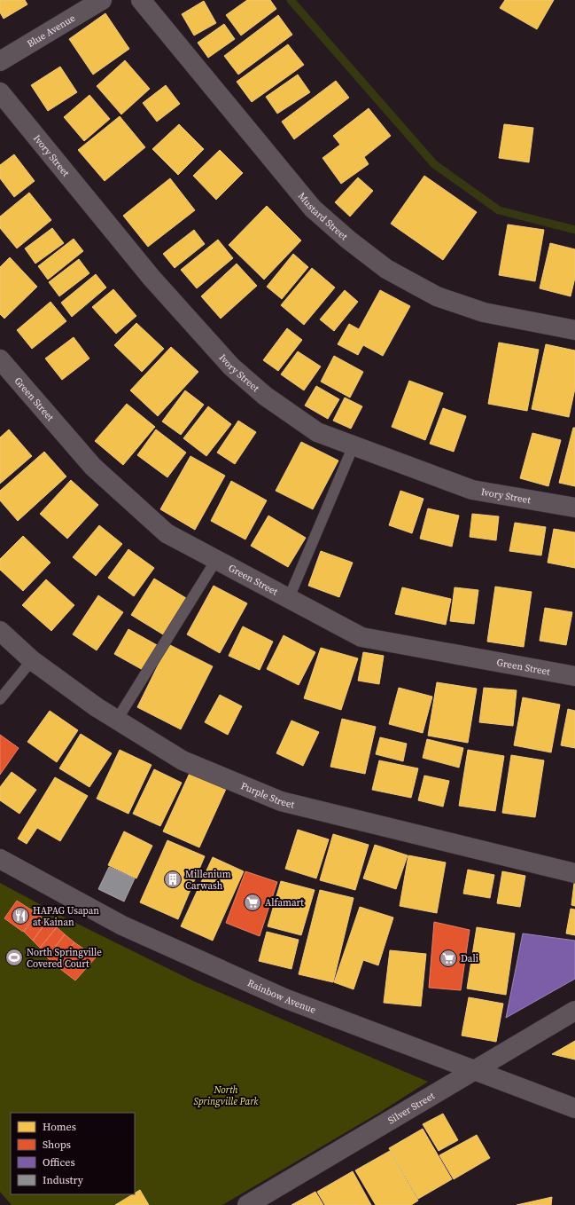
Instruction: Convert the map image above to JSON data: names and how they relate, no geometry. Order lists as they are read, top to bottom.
{
  "streets": {
    "street": [
      "Blue Avenue",
      "Ivory Street",
      "Mustard Street",
      "Green Street",
      "Purple Street",
      "Rainbow Avenue",
      "Silver Street"
    ]
  },
  "crossings": [
    ["Rainbow Avenue", "Silver Street"]
  ],
  "parks": ["North Springville Park"],
  "places": {
    "building": ["Millenium Carwash"],
    "supermarket": ["Alfamart", "Dali"],
    "restaurant": ["HAPAG Usapan at Kainan"],
    "sports": ["North Springville Covered Court"]
  },
  "legend": [
    "Homes",
    "Shops",
    "Offices",
    "Industry"
  ]
}
